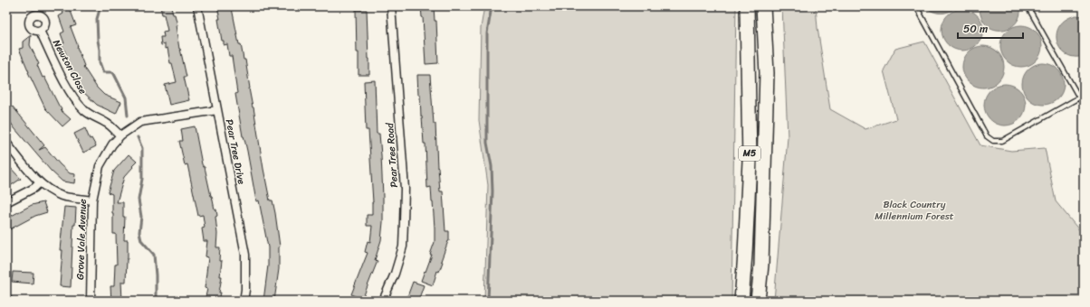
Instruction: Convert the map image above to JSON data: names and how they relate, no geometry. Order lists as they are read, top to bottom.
{
  "streets": {
    "highway": ["M5"],
    "street": [
      "Newton Close",
      "Pear Tree Drive",
      "Pear Tree Road",
      "Grove Vale Avenue"
    ]
  },
  "crossings": [
    ["Newton Close", "Grove Vale Avenue"],
    ["Pear Tree Drive", "Grove Vale Avenue"]
  ],
  "parks": ["Black Country Millennium Forest"],
  "scale_bar": "50 m"
}
